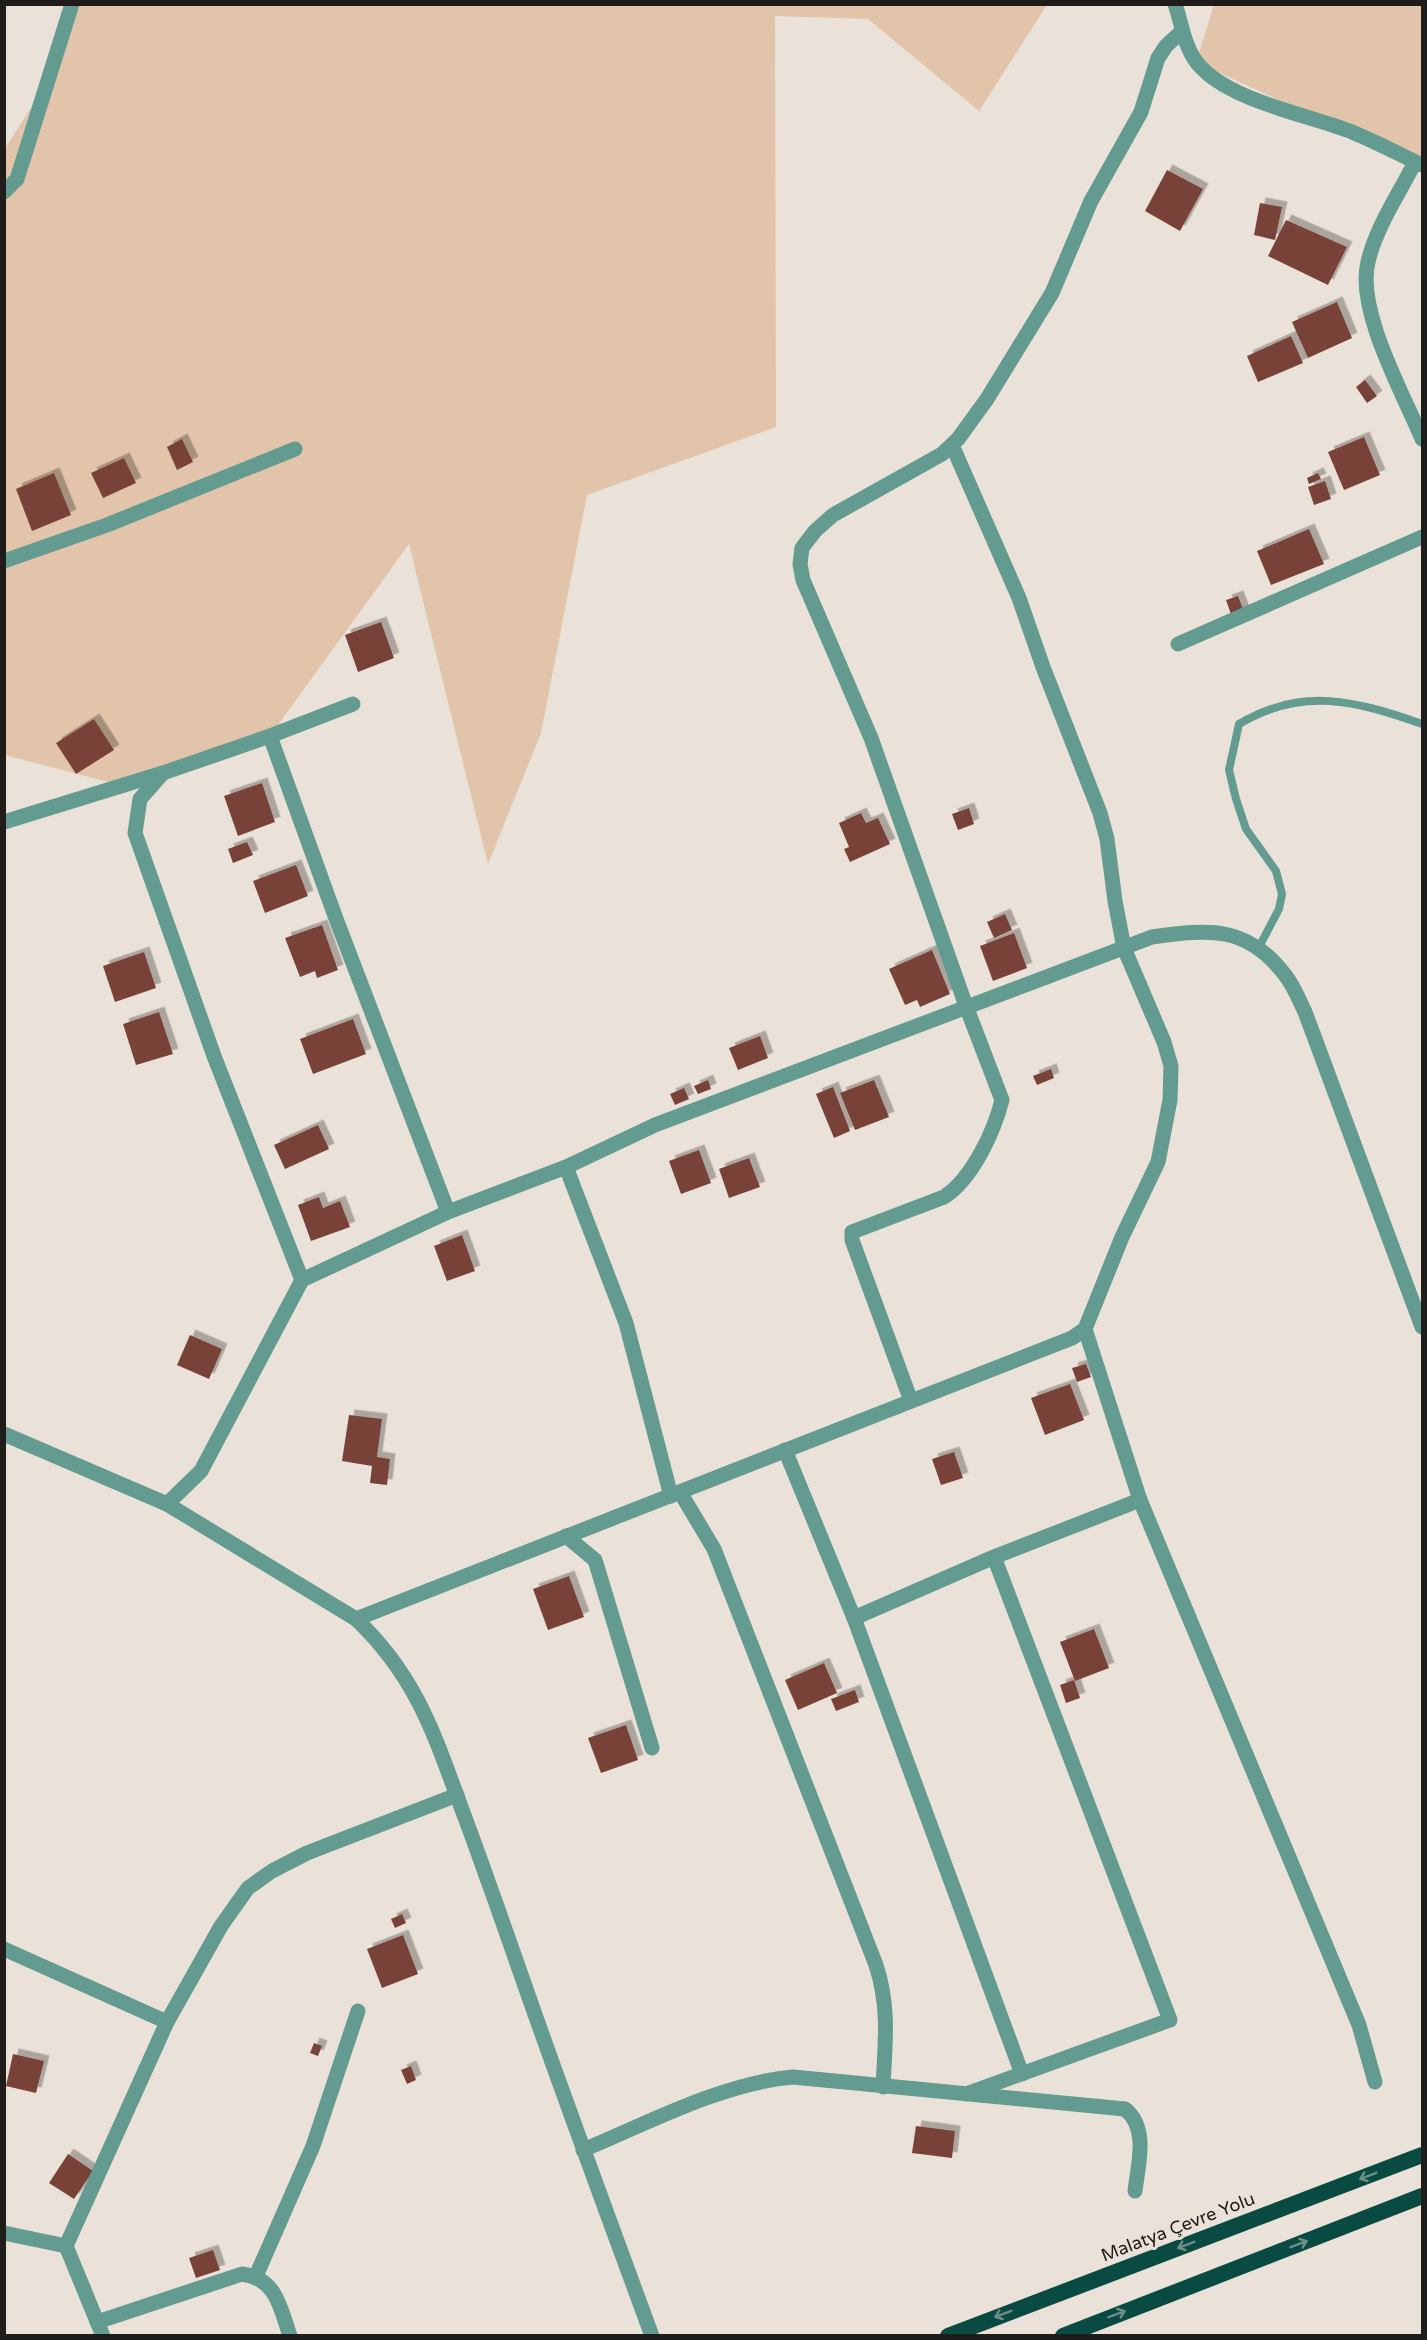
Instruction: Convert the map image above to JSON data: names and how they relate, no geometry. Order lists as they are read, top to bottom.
{
  "streets": {
    "highway": ["Malatya Çevre Yolu"]
  }
}
